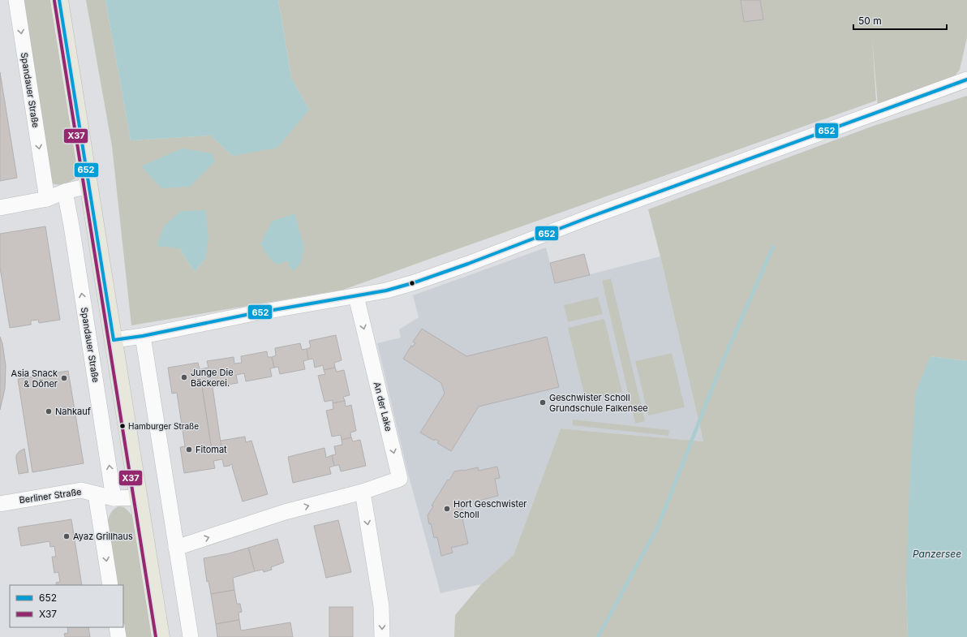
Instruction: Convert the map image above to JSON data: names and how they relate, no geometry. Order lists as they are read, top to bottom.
{
  "streets": {
    "street": ["Spandauer Straße", "An der Lake", "Berliner Straße"]
  },
  "crossings": [
    ["Spandauer Straße", "Berliner Straße"]
  ],
  "water": ["Panzersee"],
  "places": [
    "Junge Die Bäckerei.",
    "Asia Snack & Döner",
    "Geschwister Scholl Grundschule Falkensee",
    "Nahkauf",
    "Hamburger Straße",
    "Fitomat",
    "Hort Geschwister Scholl",
    "Ayaz Grillhaus"
  ],
  "lines": ["transit line 652", "transit line X37"],
  "legend": ["652", "X37"],
  "scale_bar": "50 m"
}
